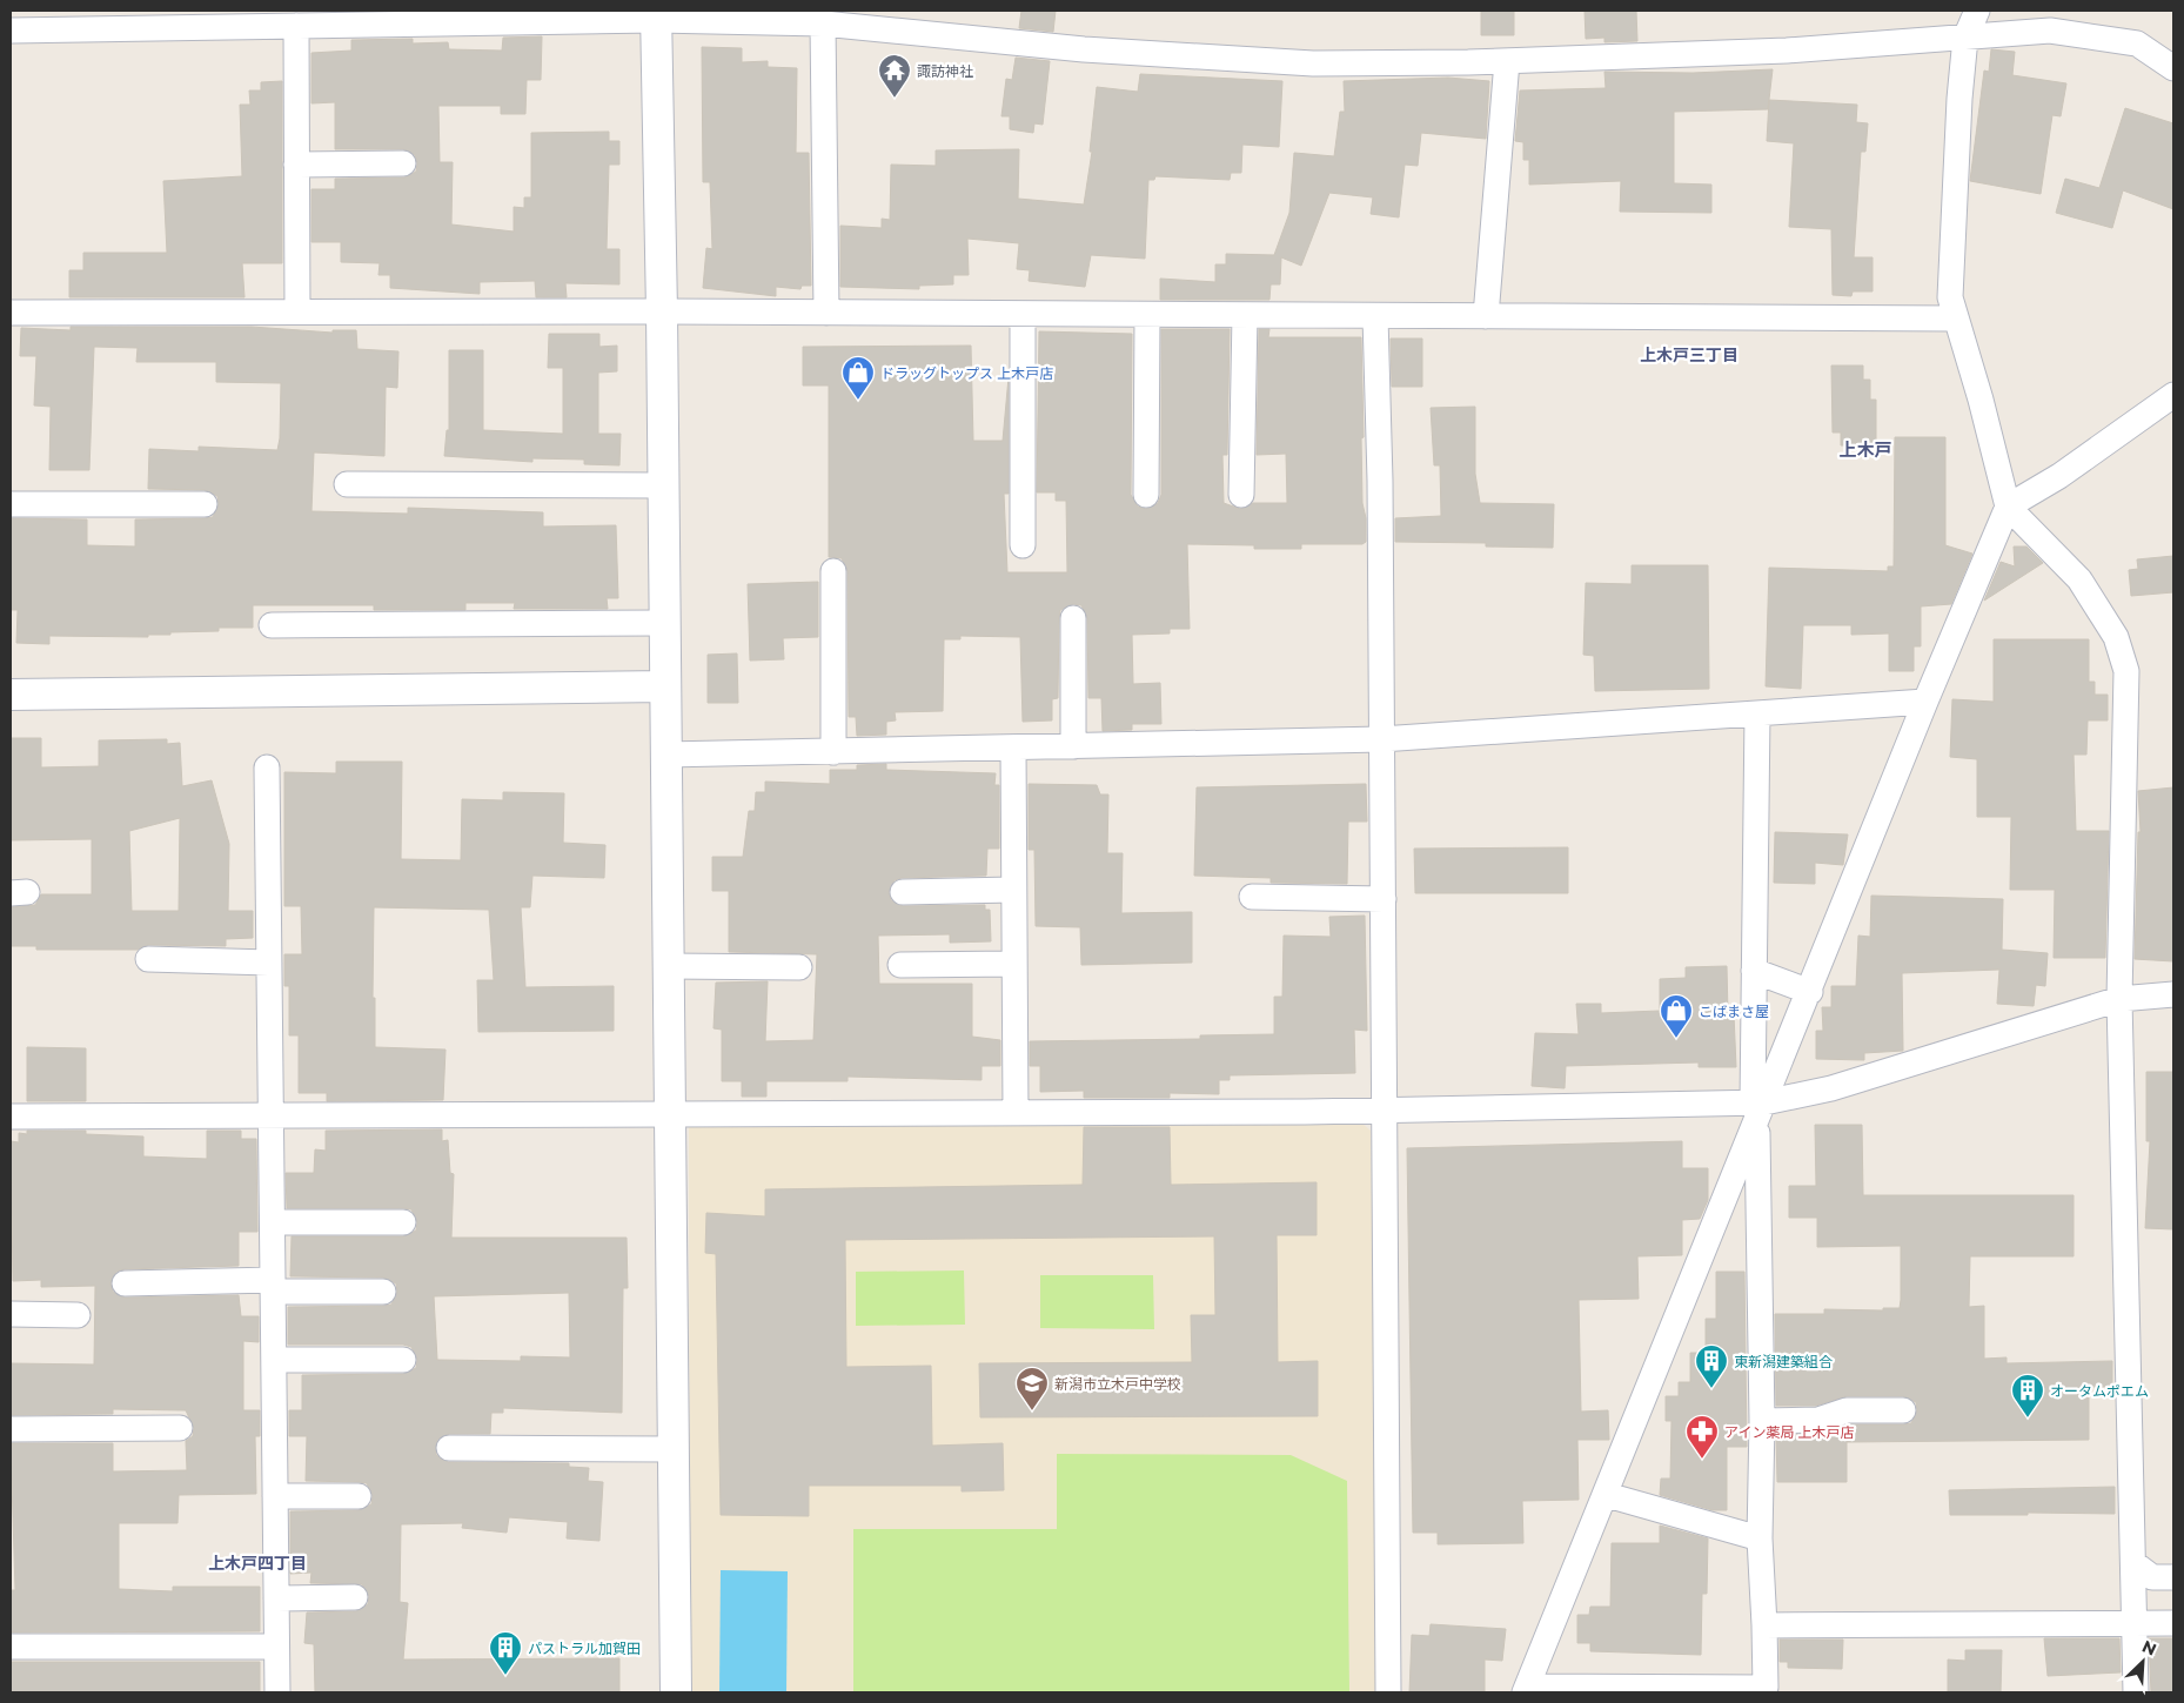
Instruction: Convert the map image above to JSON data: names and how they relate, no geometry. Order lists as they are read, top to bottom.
{
  "districts": ["上木戸三丁目", "上木戸", "上木戸四丁目"],
  "places": {
    "temple": ["諏訪神社"],
    "shop": ["ドラッグトップス 上木戸店", "こばまさ屋"],
    "building": ["東新潟建築組合", "オータムポエム", "パストラル加賀田"],
    "school or university": ["新潟市立木戸中学校"],
    "pharmacy": ["アイン薬局 上木戸店"]
  },
  "north": "top right"
}
